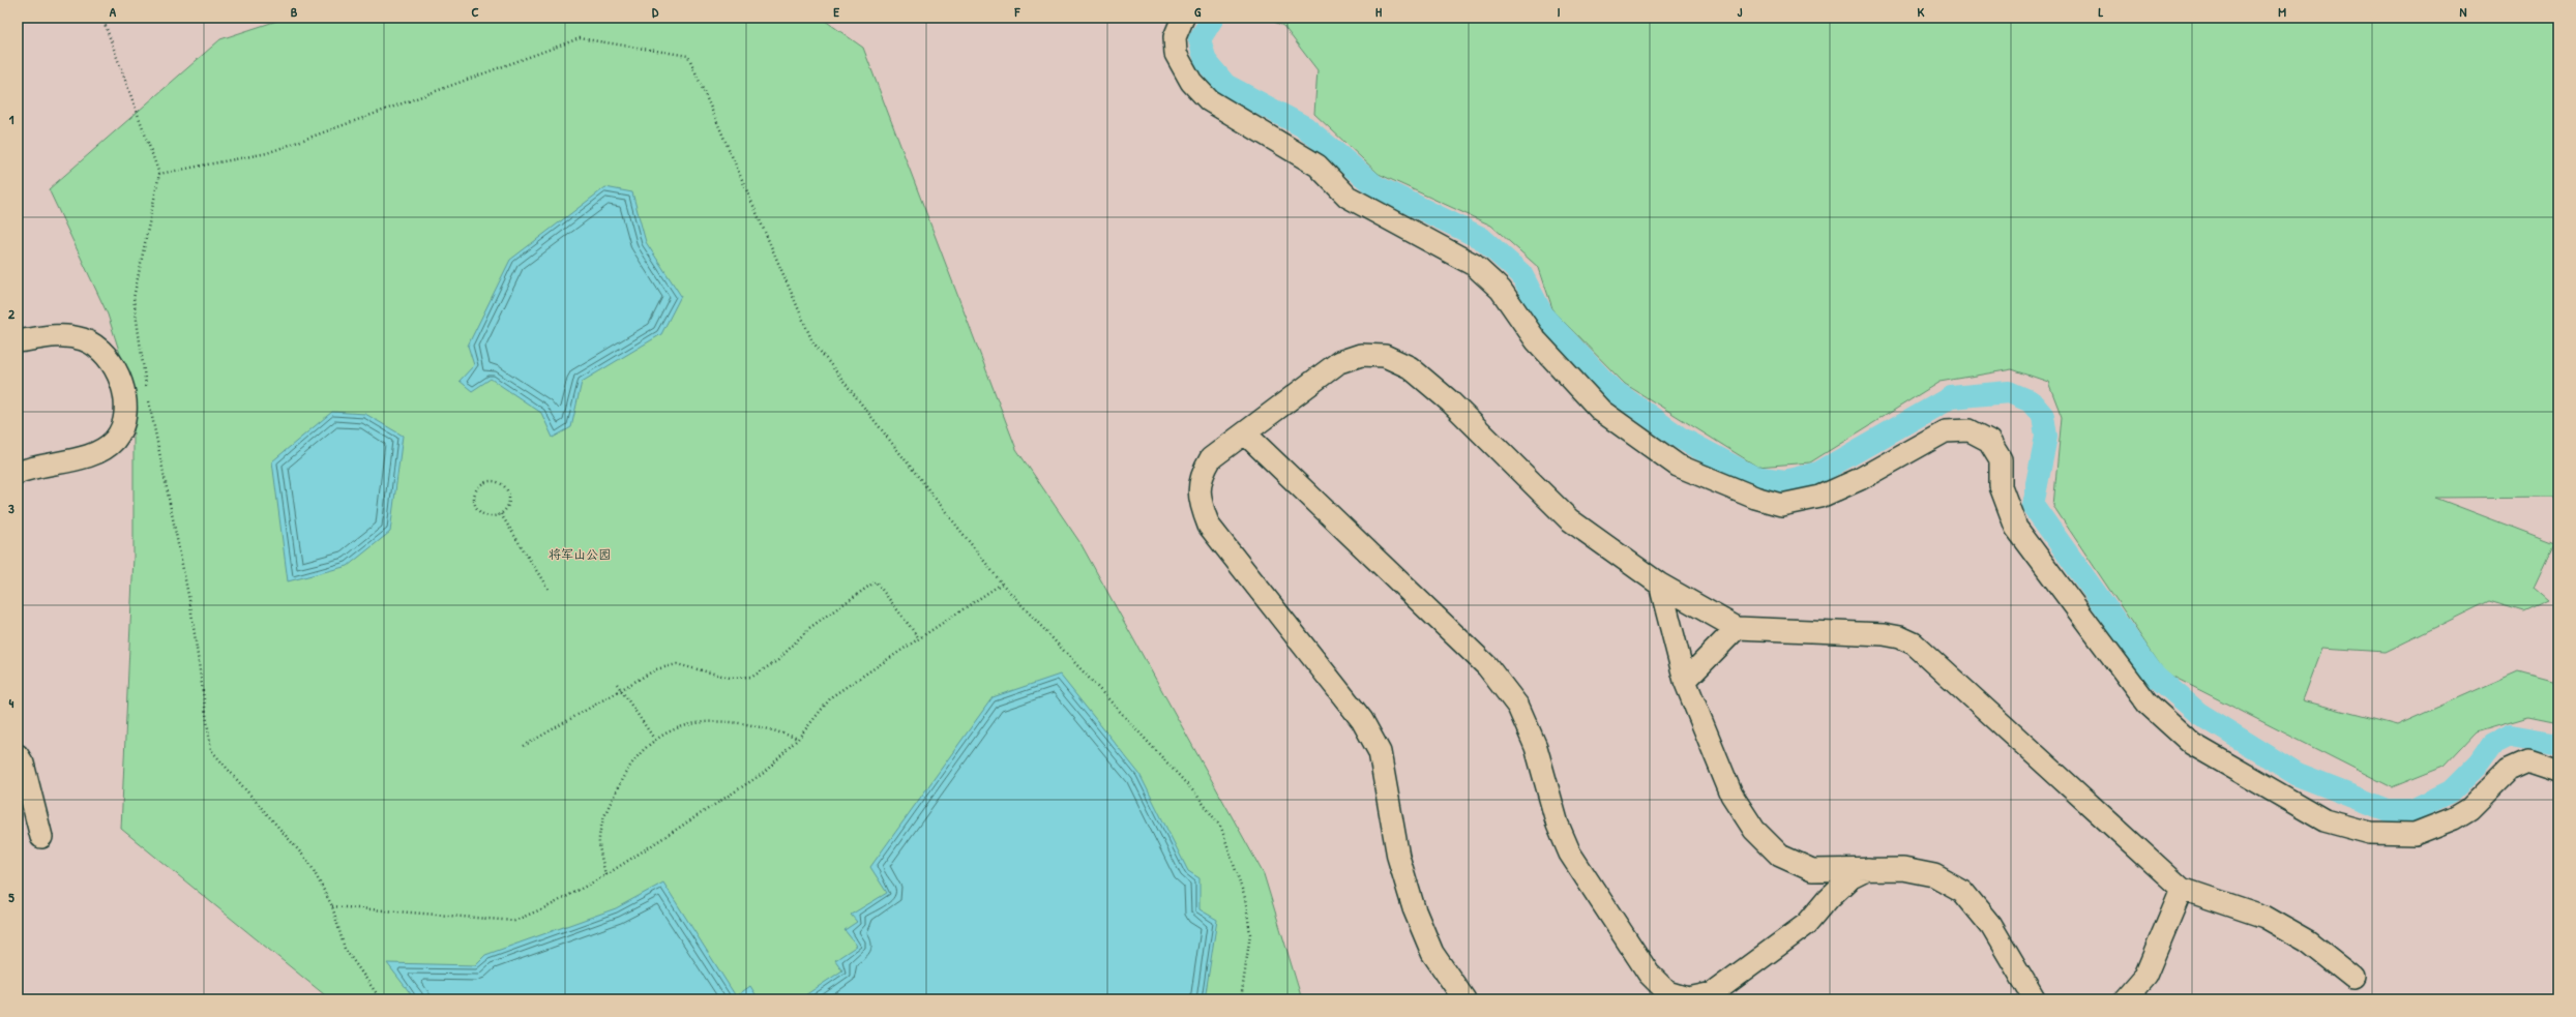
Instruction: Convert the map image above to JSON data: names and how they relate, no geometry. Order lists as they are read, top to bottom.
{
  "parks": ["将军山公园"],
  "grid": {
    "columns": [
      "A",
      "B",
      "C",
      "D",
      "E",
      "F",
      "G",
      "H",
      "I",
      "J",
      "K",
      "L",
      "M",
      "N"
    ],
    "rows": [
      "1",
      "2",
      "3",
      "4",
      "5"
    ]
  }
}
